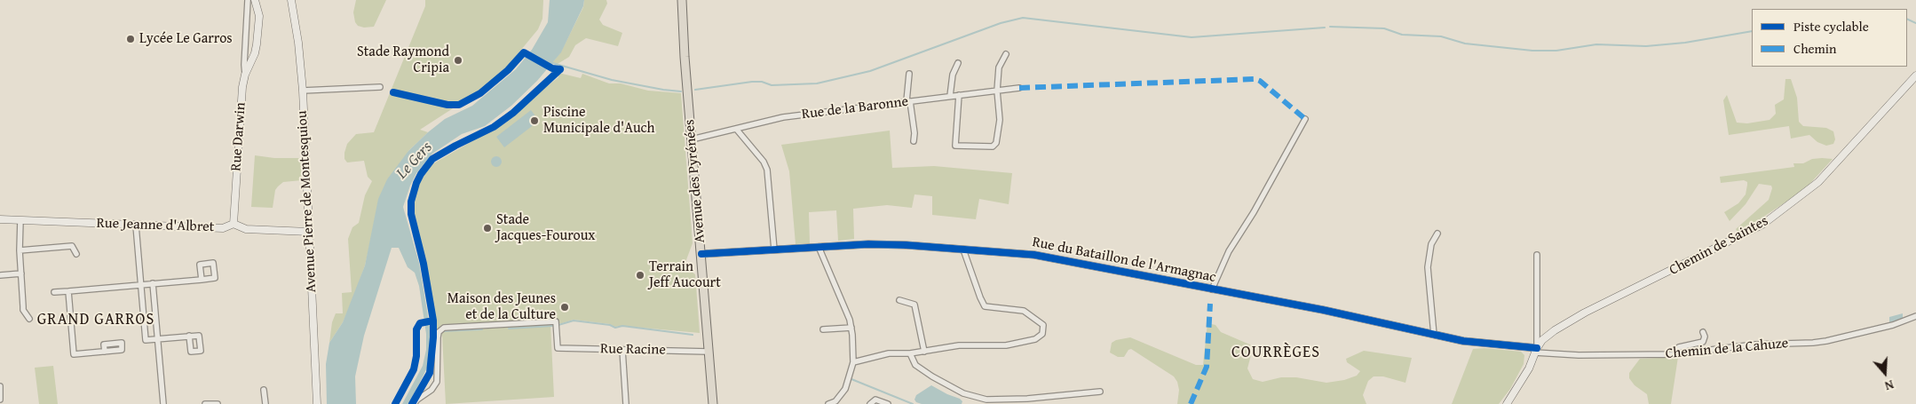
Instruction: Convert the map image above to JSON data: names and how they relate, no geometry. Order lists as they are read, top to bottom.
{
  "streets": {
    "main road": ["Avenue des Pyrénées"],
    "street": [
      "Rue de la Baronne",
      "Rue Darwin",
      "Avenue Pierre de Montesquiou",
      "Rue Jeanne d'Albret",
      "Chemin de Saintes",
      "Rue du Bataillon de l'Armagnac",
      "Chemin de la Cahuze",
      "Rue Racine"
    ]
  },
  "crossings": [
    ["Rue de la Baronne", "Avenue des Pyrénées"],
    ["Rue Darwin", "Rue Jeanne d'Albret"],
    ["Avenue des Pyrénées", "Rue du Bataillon de l'Armagnac"],
    ["Avenue des Pyrénées", "Rue Racine"],
    ["Avenue Pierre de Montesquiou", "Rue Jeanne d'Albret"],
    ["Chemin de Saintes", "Rue du Bataillon de l'Armagnac"],
    ["Chemin de Saintes", "Chemin de la Cahuze"],
    ["Rue du Bataillon de l'Armagnac", "Chemin de la Cahuze"]
  ],
  "districts": ["GRAND GARROS", "COURRÈGES"],
  "water": ["Le Gers"],
  "places": [
    "Lycée Le Garros",
    "Stade Raymond Cripia",
    "Piscine Municipale d'Auch",
    "Stade Jacques-Fouroux",
    "Terrain Jeff Aucourt",
    "Maison des Jeunes et de la Culture"
  ],
  "legend": ["Piste cyclable", "Chemin"],
  "north": "bottom"
}
